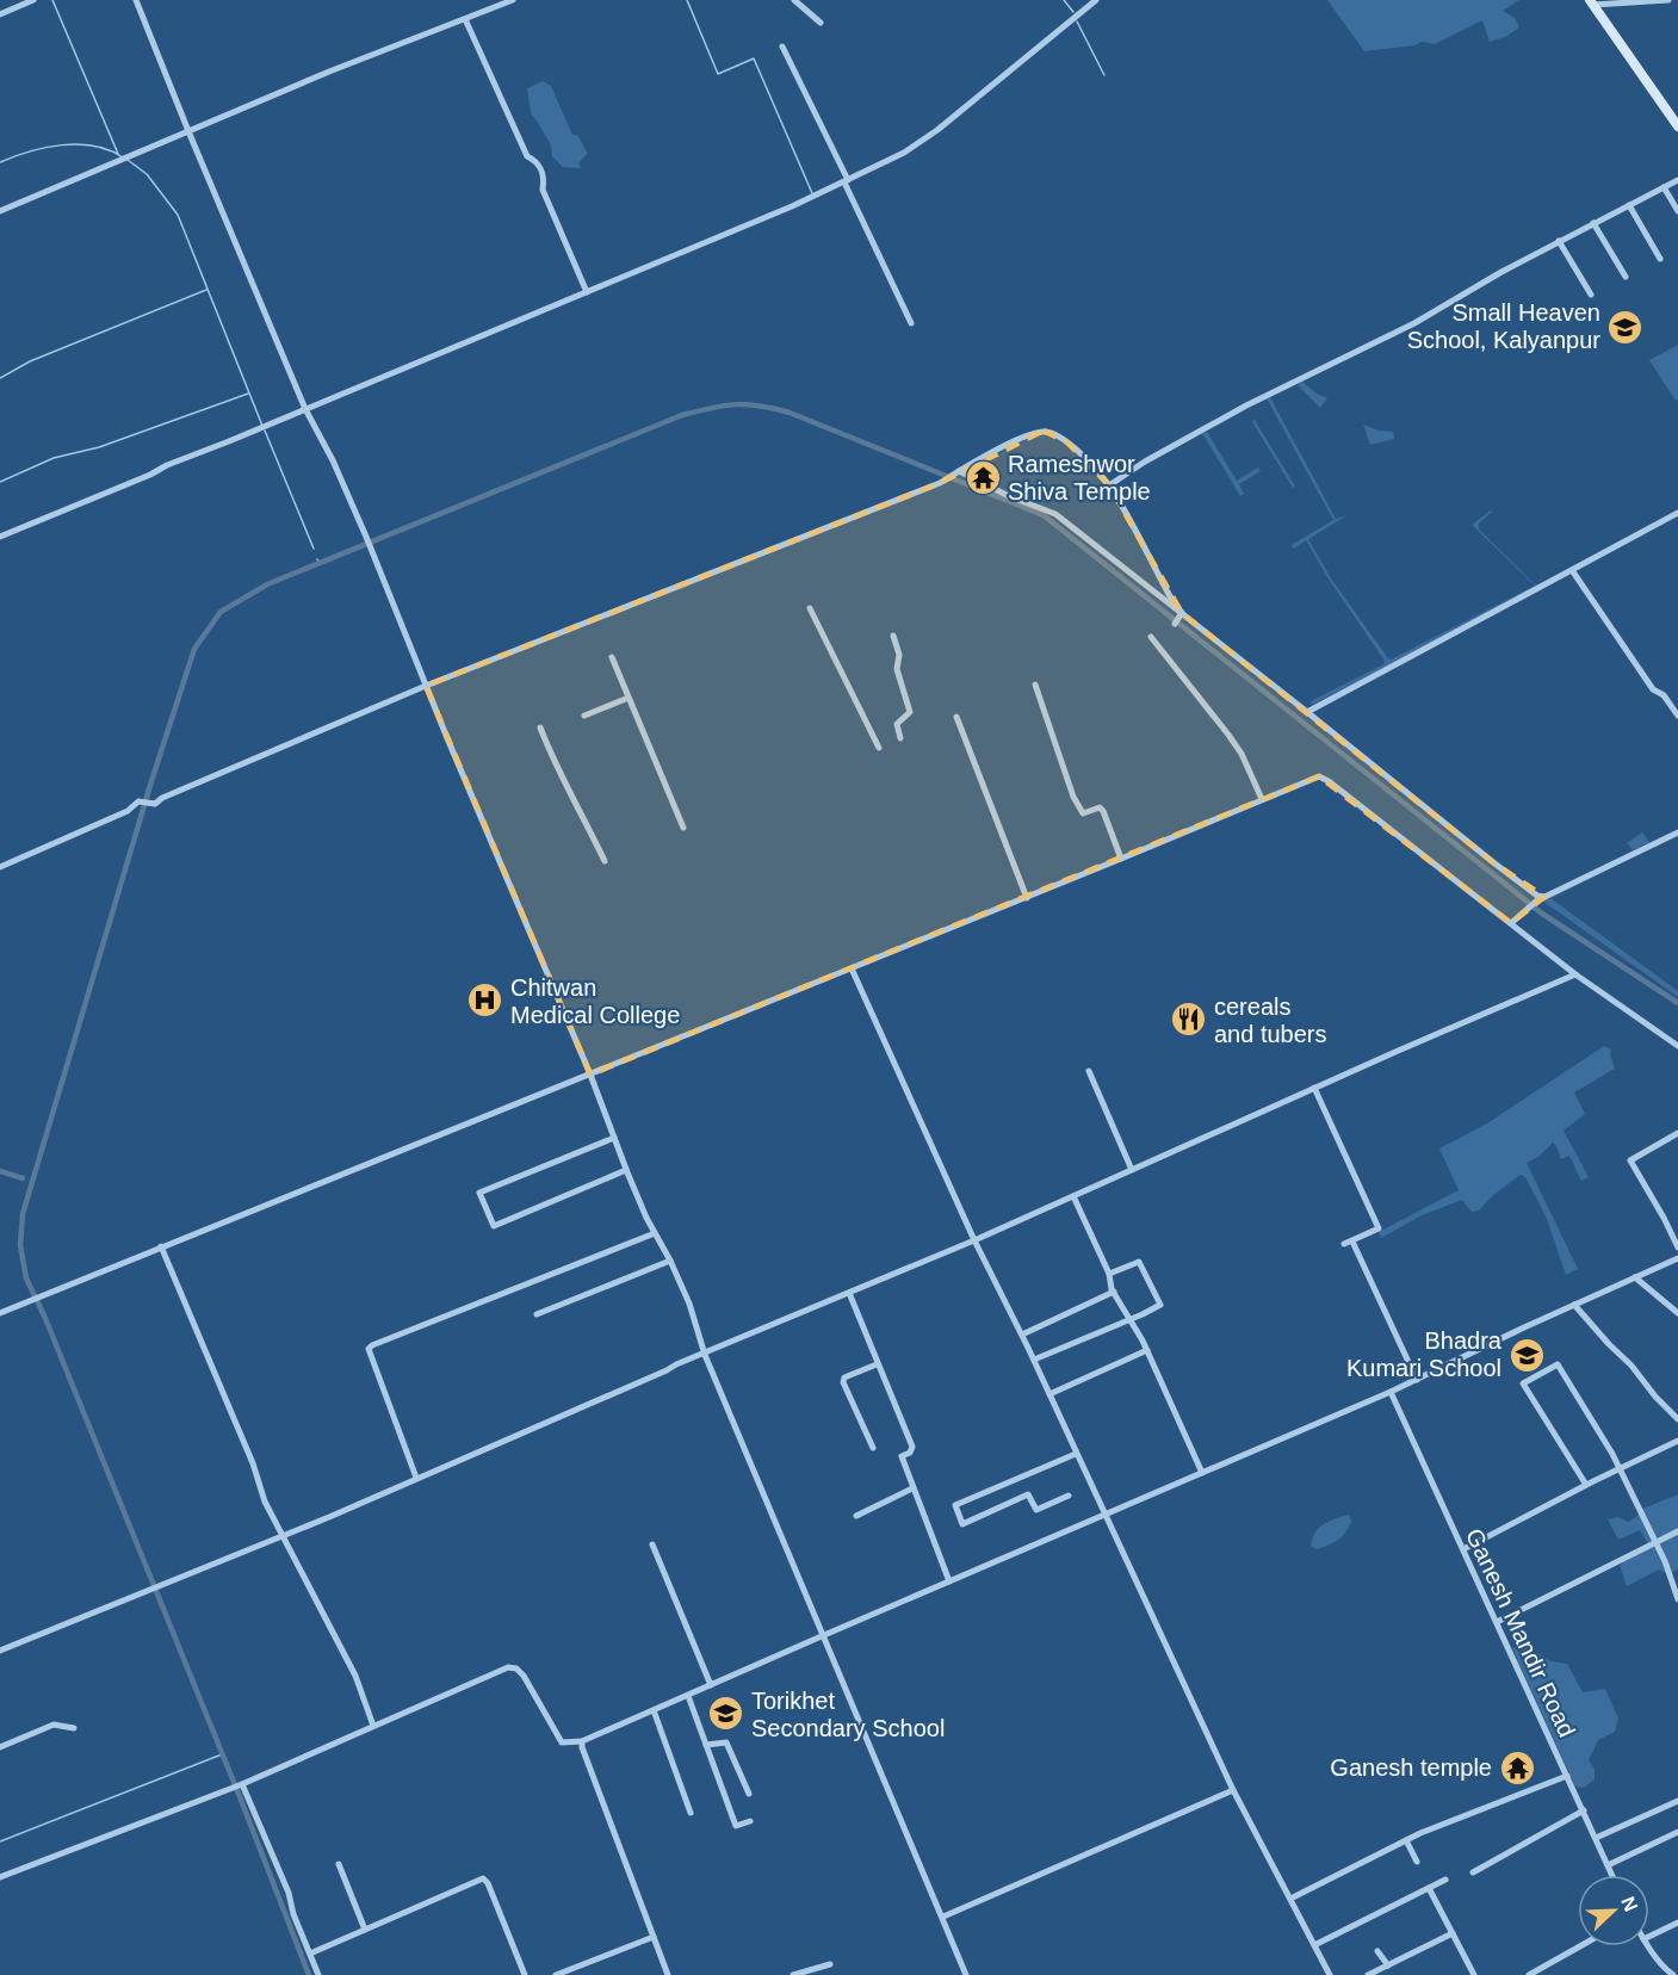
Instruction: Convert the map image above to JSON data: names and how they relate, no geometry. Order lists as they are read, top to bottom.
{
  "streets": {
    "street": ["Ganesh Mandir Road"]
  },
  "places": {
    "school or university": ["Small Heaven School, Kalyanpur", "Bhadra Kumari School", "Torikhet Secondary School"],
    "temple": ["Rameshwor Shiva Temple", "Ganesh temple"],
    "hospital": ["Chitwan Medical College"],
    "restaurant": ["cereals and tubers"]
  },
  "north": "top right"
}
